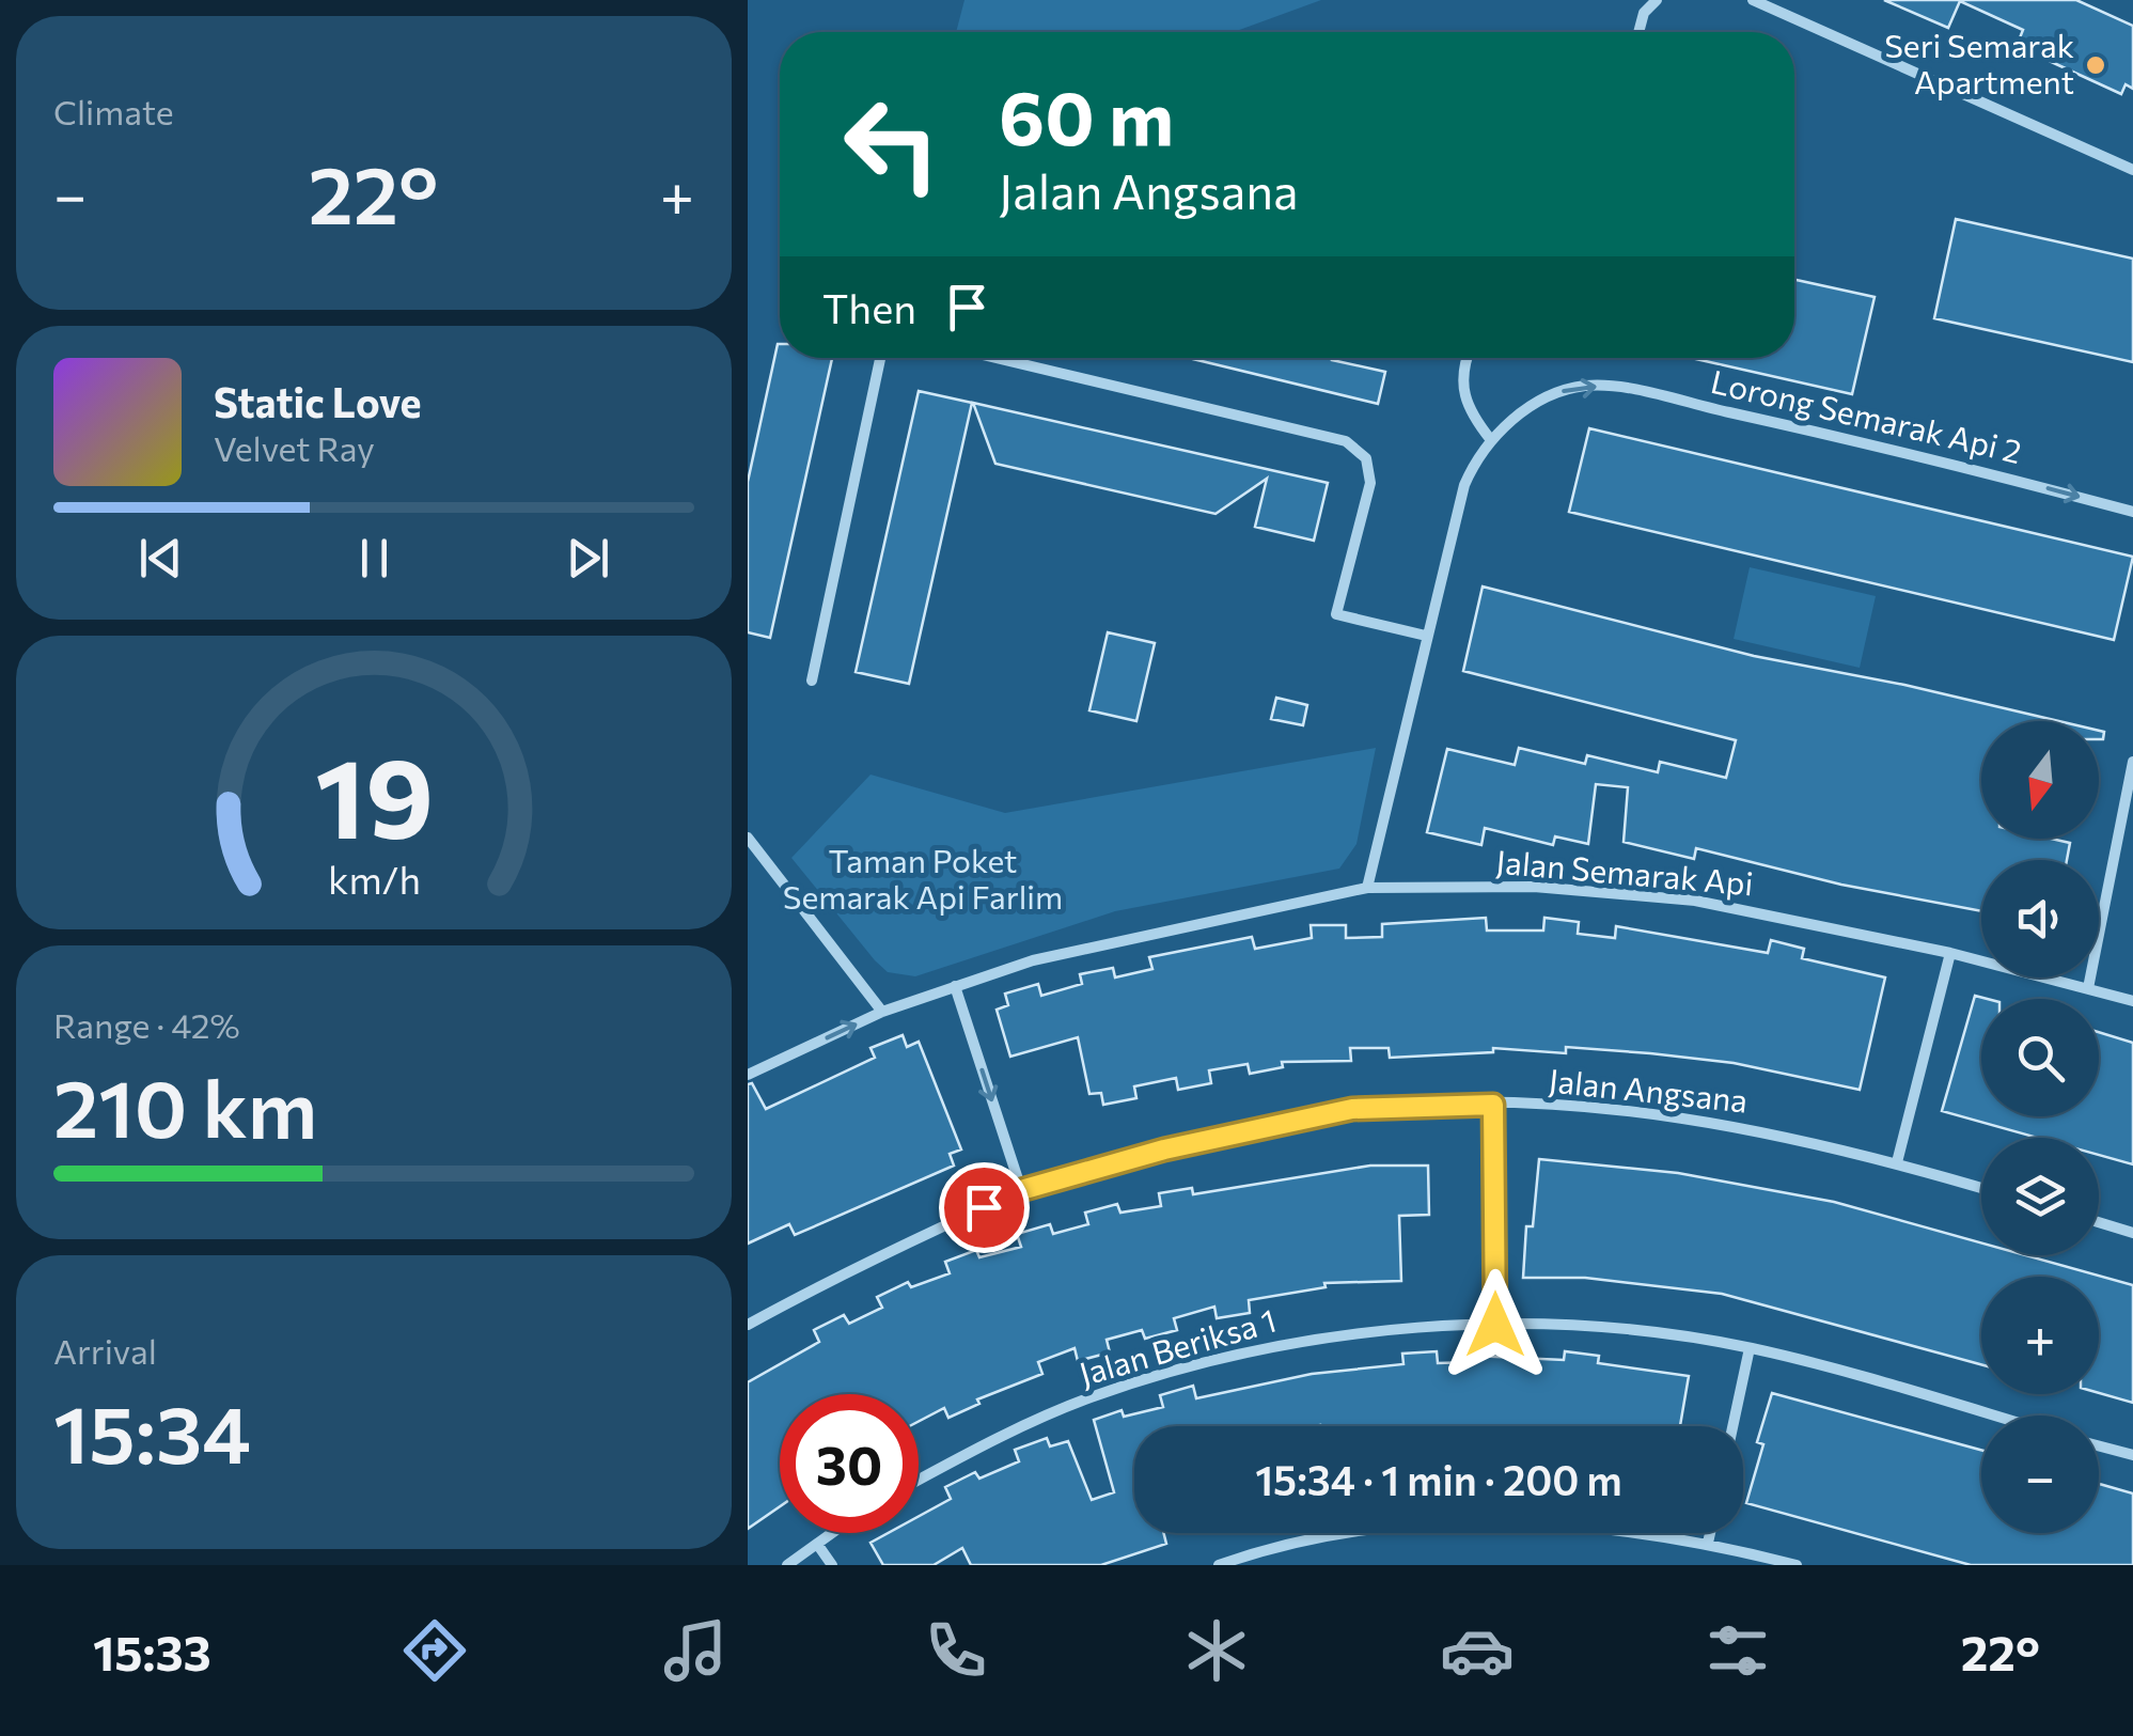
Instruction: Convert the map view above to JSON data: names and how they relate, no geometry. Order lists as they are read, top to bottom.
{
  "streets": {
    "street": [
      "Lorong Semarak Api 2",
      "Jalan Semarak Api",
      "Jalan Angsana",
      "Jalan Beriksa 1"
    ]
  },
  "crossings": [
    ["Lorong Semarak Api 2", "Jalan Semarak Api"]
  ],
  "one_way": ["Lorong Semarak Api 2"],
  "parks": ["Taman Poket Semarak Api Farlim"],
  "places": ["Seri Semarak Apartment"],
  "north": "bottom",
  "page": {
    "tile": [
      "Climate",
      ["Range · 42%", "210 km"],
      ["Arrival", "15:34"]
    ],
    "turn": ["60 m", "Jalan Angsana"],
    "heat": ["−", "22°", "+"],
    "then": "Then",
    "song": ["Static Love", "Velvet Ray"],
    "map_buttons": ["+", "−"],
    "limit": "30",
    "trip": "15:34 · 1 min · 200 m",
    "tabs": ["15:33", "22°"],
    "gauge": ["19", "km/h"]
  }
}
